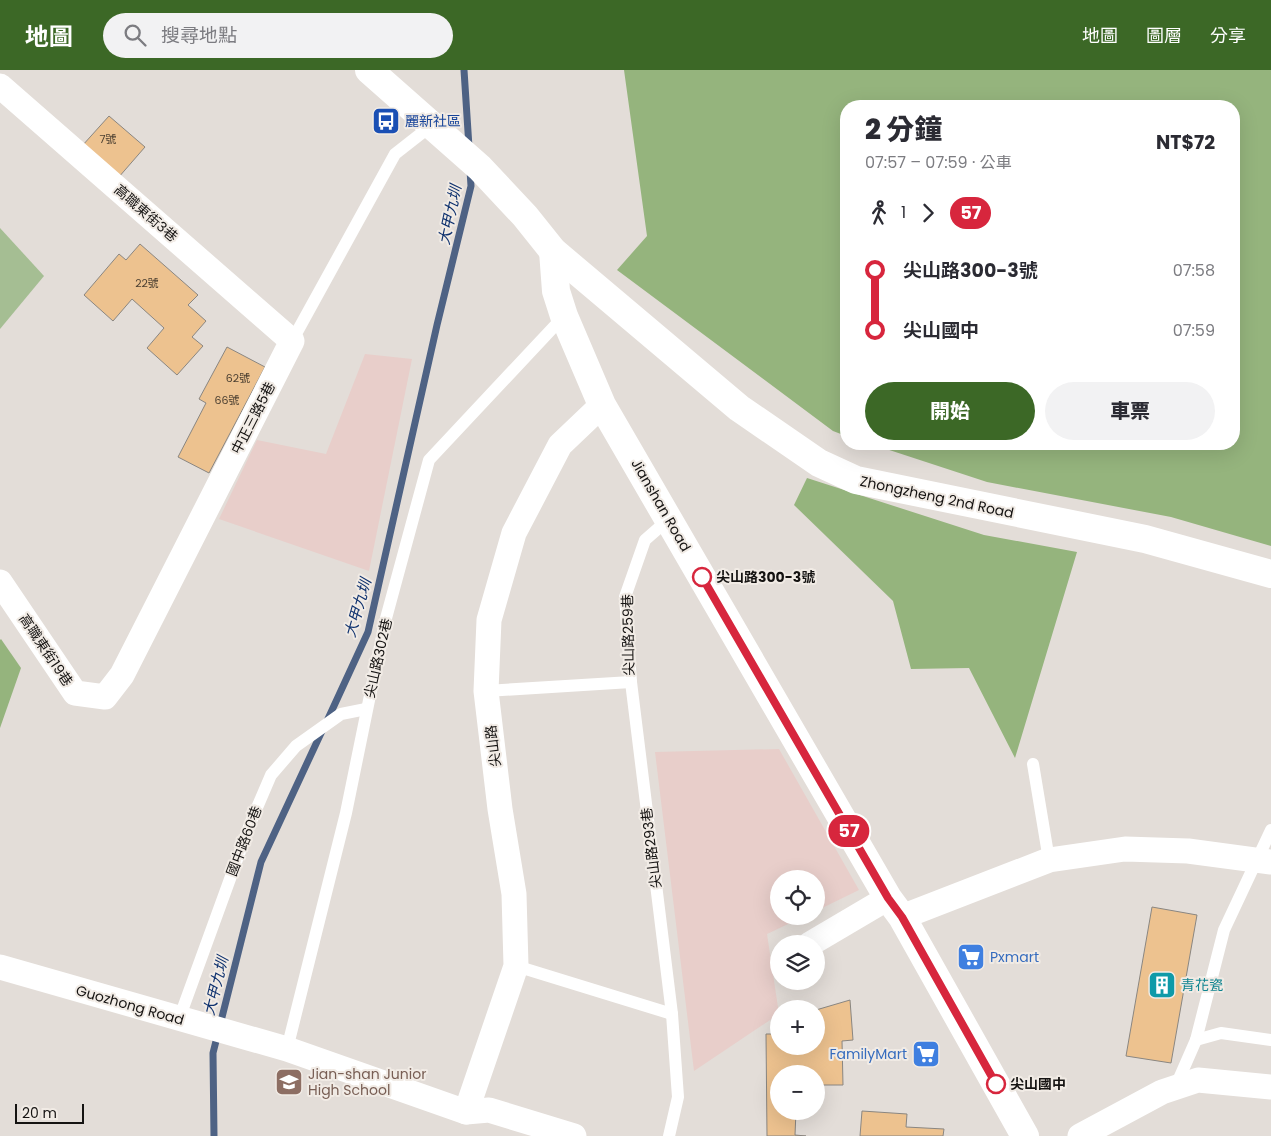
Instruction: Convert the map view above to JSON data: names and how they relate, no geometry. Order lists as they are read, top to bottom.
{
  "streets": {
    "street": [
      "高職東街3巷",
      "中正三路5巷",
      "Zhongzheng 2nd Road",
      "Jianshan Road",
      "高職東街19巷",
      "尖山路",
      "Guozhong Road"
    ],
    "lane": [
      "尖山路259巷",
      "尖山路302巷",
      "國中路60巷",
      "尖山路293巷"
    ]
  },
  "crossings": [
    ["高職東街3巷", "中正三路5巷"],
    ["中正三路5巷", "Zhongzheng 2nd Road"],
    ["中正三路5巷", "高職東街19巷"],
    ["Zhongzheng 2nd Road", "Jianshan Road"],
    ["Jianshan Road", "尖山路259巷"],
    ["Jianshan Road", "尖山路302巷"],
    ["Jianshan Road", "尖山路"],
    ["尖山路259巷", "尖山路"],
    ["尖山路259巷", "尖山路293巷"],
    ["尖山路302巷", "國中路60巷"],
    ["尖山路302巷", "Guozhong Road"],
    ["尖山路", "Guozhong Road"],
    ["國中路60巷", "Guozhong Road"]
  ],
  "water": ["大甲九圳"],
  "places": {
    "bus stop": ["麗新社區"],
    "other": ["尖山路300-3號", "尖山國中"],
    "supermarket": ["Pxmart", "FamilyMart"],
    "building": ["青花瓷"],
    "school or university": ["Jian-shan Junior High School"]
  },
  "lines": ["bus line 57"],
  "house_numbers": [
    "7號",
    "22號",
    "62號",
    "66號"
  ],
  "scale_bar": "20 m",
  "page": {
    "header": "地圖",
    "search": "搜尋地點",
    "nav": ["地圖", "圖層", "分享"],
    "on_map": "57",
    "heading": ["2 分鐘", "07:57 – 07:59 · 公車", "NT$72"],
    "legs": ["1", "57"],
    "list": [
      {
        "name": "尖山路300-3號",
        "value": "07:58"
      },
      {
        "name": "尖山國中",
        "value": "07:59"
      }
    ],
    "buttons": ["開始", "車票"],
    "map_buttons": ["+", "−"],
    "scale": "20 m"
  }
}
